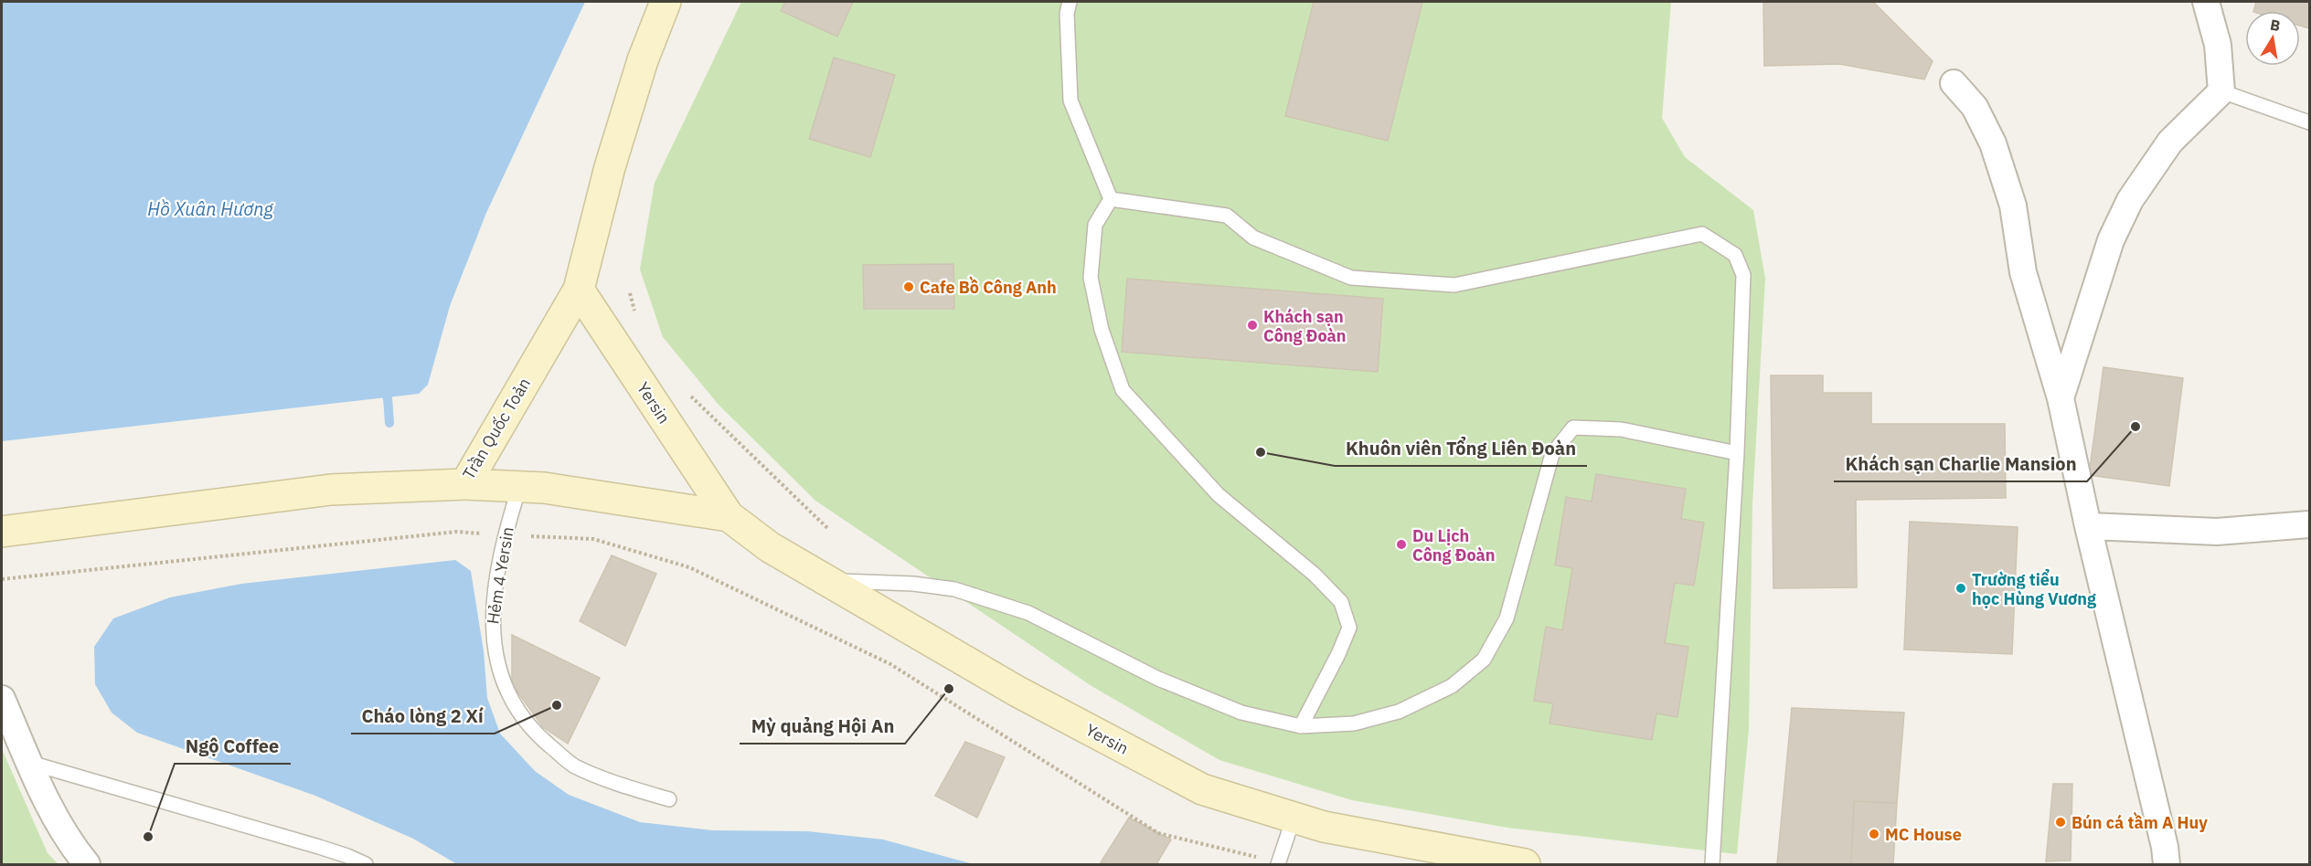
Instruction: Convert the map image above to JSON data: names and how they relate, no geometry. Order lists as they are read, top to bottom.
{
  "streets": {
    "main road": ["Yersin", "Trần Quốc Toản"],
    "lane": ["Hẻm 4 Yersin"]
  },
  "crossings": [
    ["Yersin", "Trần Quốc Toản"],
    ["Yersin", "Hẻm 4 Yersin"]
  ],
  "water": ["Hồ Xuân Hương"],
  "places": [
    "Cafe Bồ Công Anh",
    "Khách sạn Công Đoàn",
    "Khách sạn Charlie Mansion",
    "Khuôn viên Tổng Liên Đoàn",
    "Du Lịch Công Đoàn",
    "Trường tiểu học Hùng Vương",
    "Mỳ quảng Hội An",
    "Cháo lòng 2 Xí",
    "Bún cá tầm A Huy",
    "MC House",
    "Ngộ Coffee"
  ],
  "north": "top"
}
